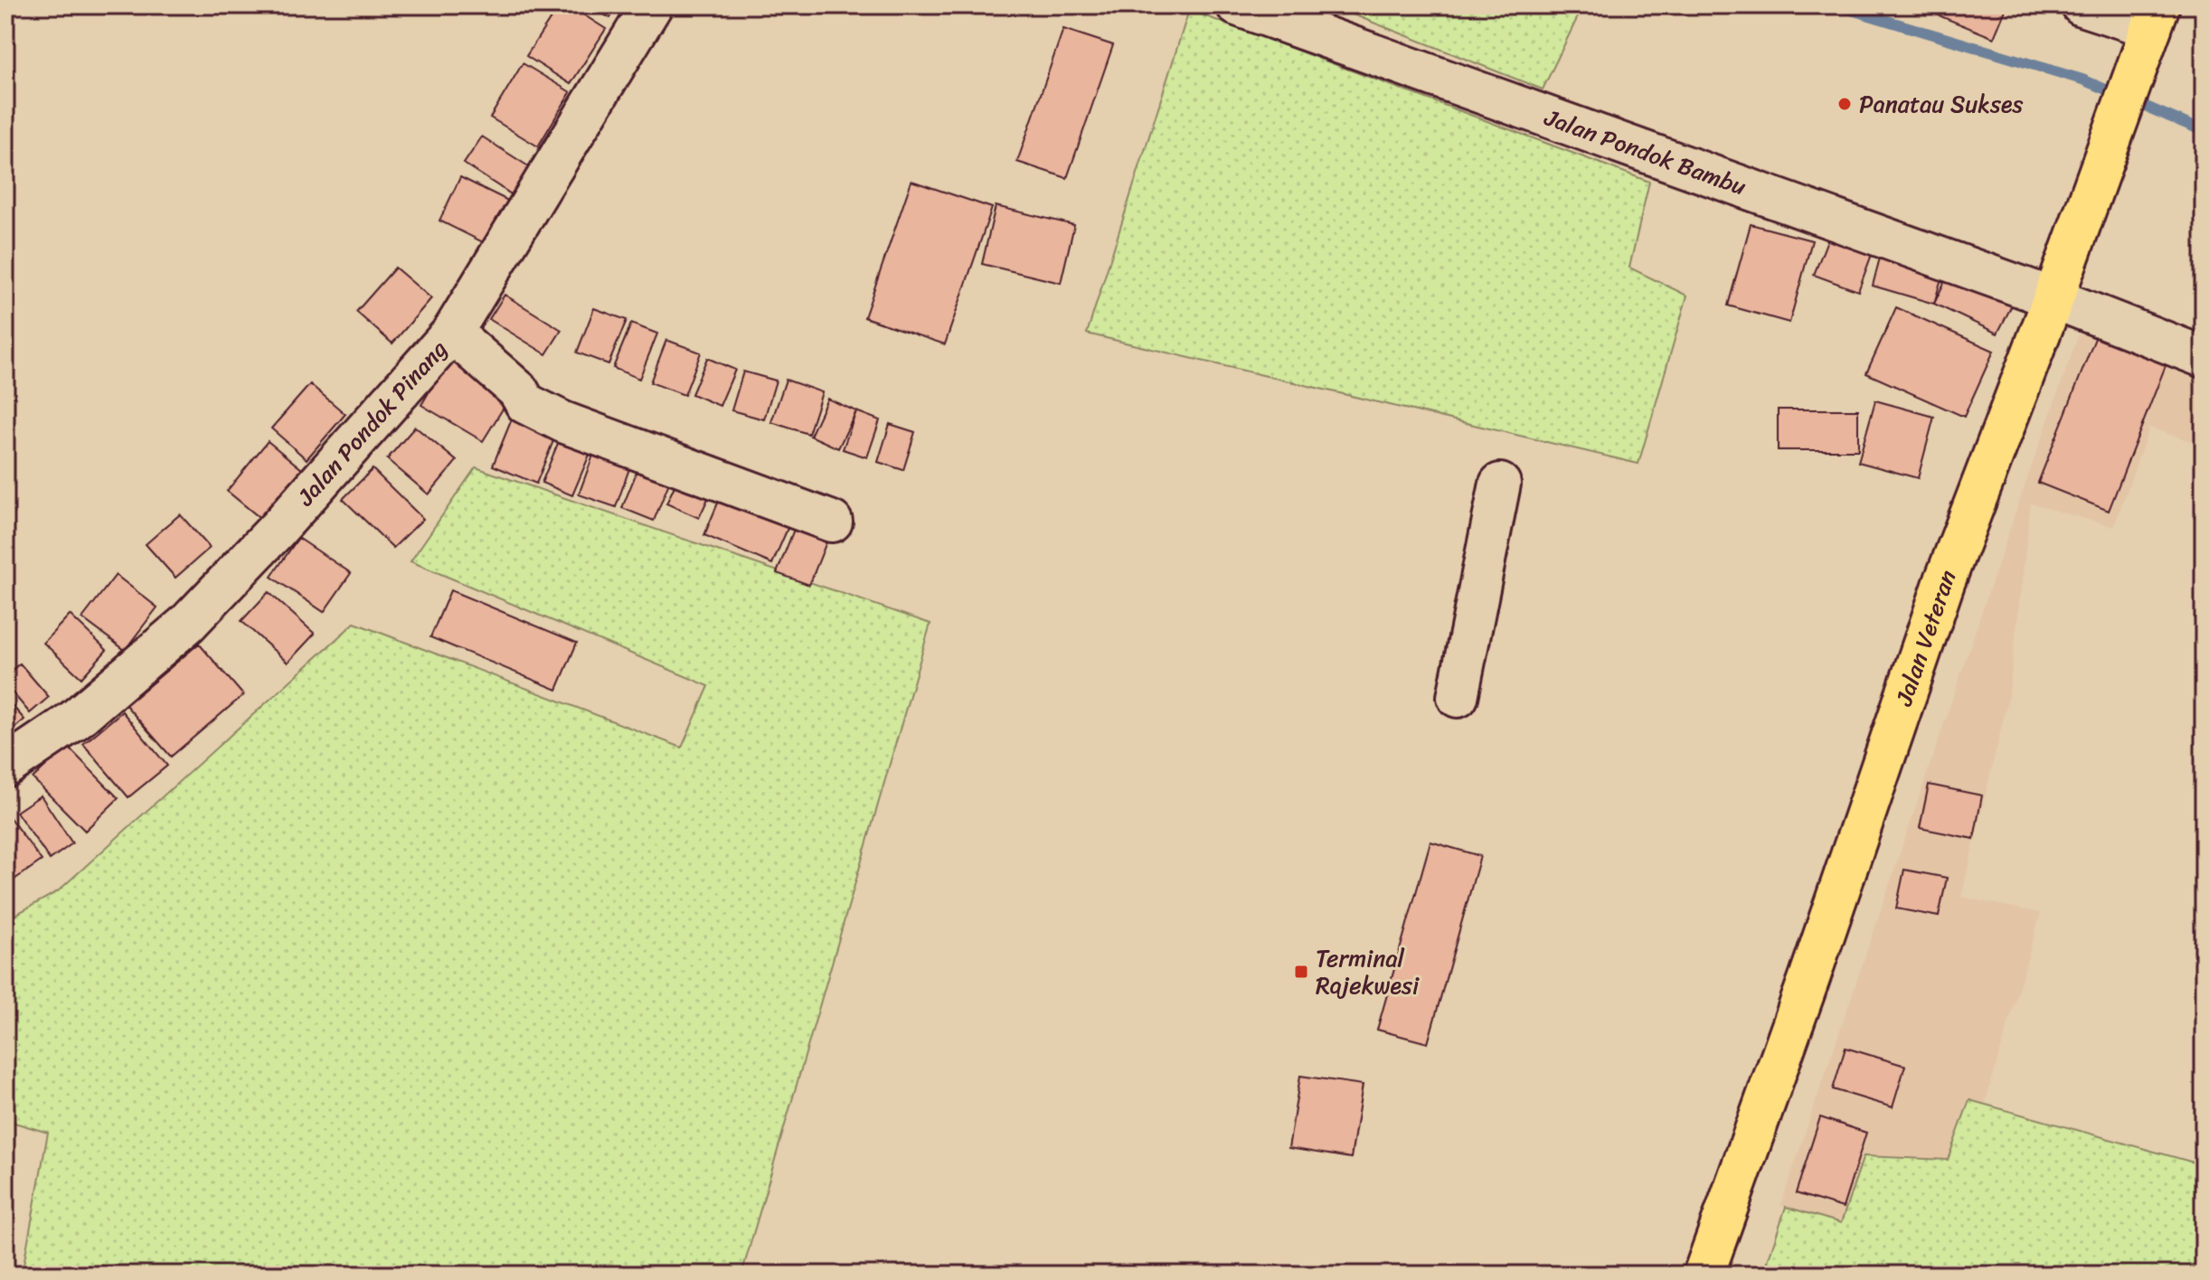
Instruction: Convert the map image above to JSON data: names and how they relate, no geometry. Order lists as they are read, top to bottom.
{
  "streets": {
    "main road": ["Jalan Veteran"],
    "street": ["Jalan Pondok Bambu", "Jalan Pondok Pinang"]
  },
  "crossings": [
    ["Jalan Pondok Bambu", "Jalan Veteran"]
  ],
  "places": {
    "other": ["Panatau Sukses"],
    "transit": ["Terminal Rajekwesi"]
  }
}
